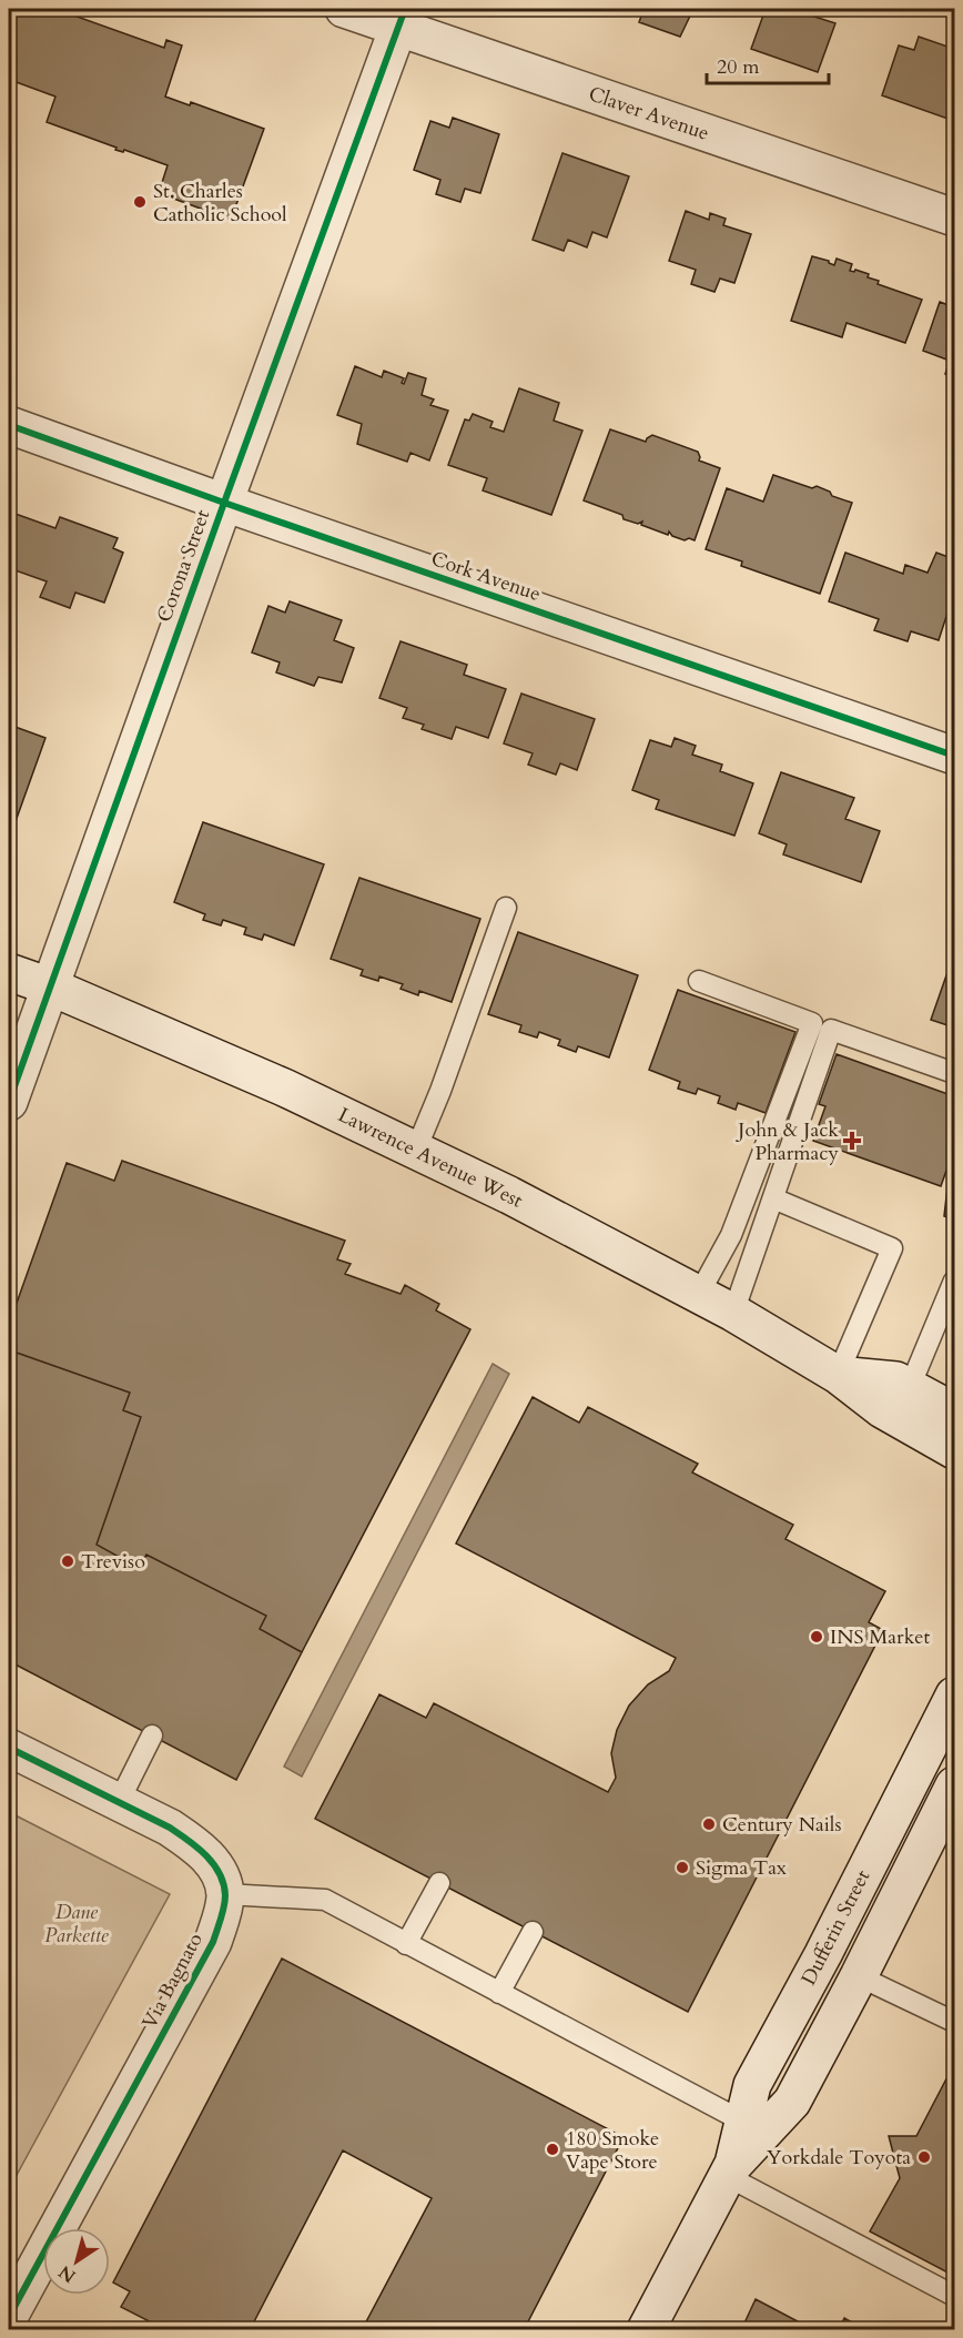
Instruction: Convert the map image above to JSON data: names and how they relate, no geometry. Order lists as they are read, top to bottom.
{
  "streets": {
    "street": [
      "Claver Avenue",
      "Corona Street",
      "Cork Avenue",
      "Lawrence Avenue West",
      "Dufferin Street",
      "Via Bagnato"
    ]
  },
  "crossings": [
    ["Claver Avenue", "Corona Street"],
    ["Corona Street", "Cork Avenue"],
    ["Corona Street", "Lawrence Avenue West"]
  ],
  "parks": ["Dane Parkette"],
  "places": {
    "other": [
      "St. Charles Catholic School",
      "Treviso",
      "INS Market",
      "Century Nails",
      "Sigma Tax",
      "180 Smoke Vape Store",
      "Yorkdale Toyota"
    ],
    "health": ["John & Jack Pharmacy"]
  },
  "scale_bar": "20 m",
  "north": "bottom left"
}
